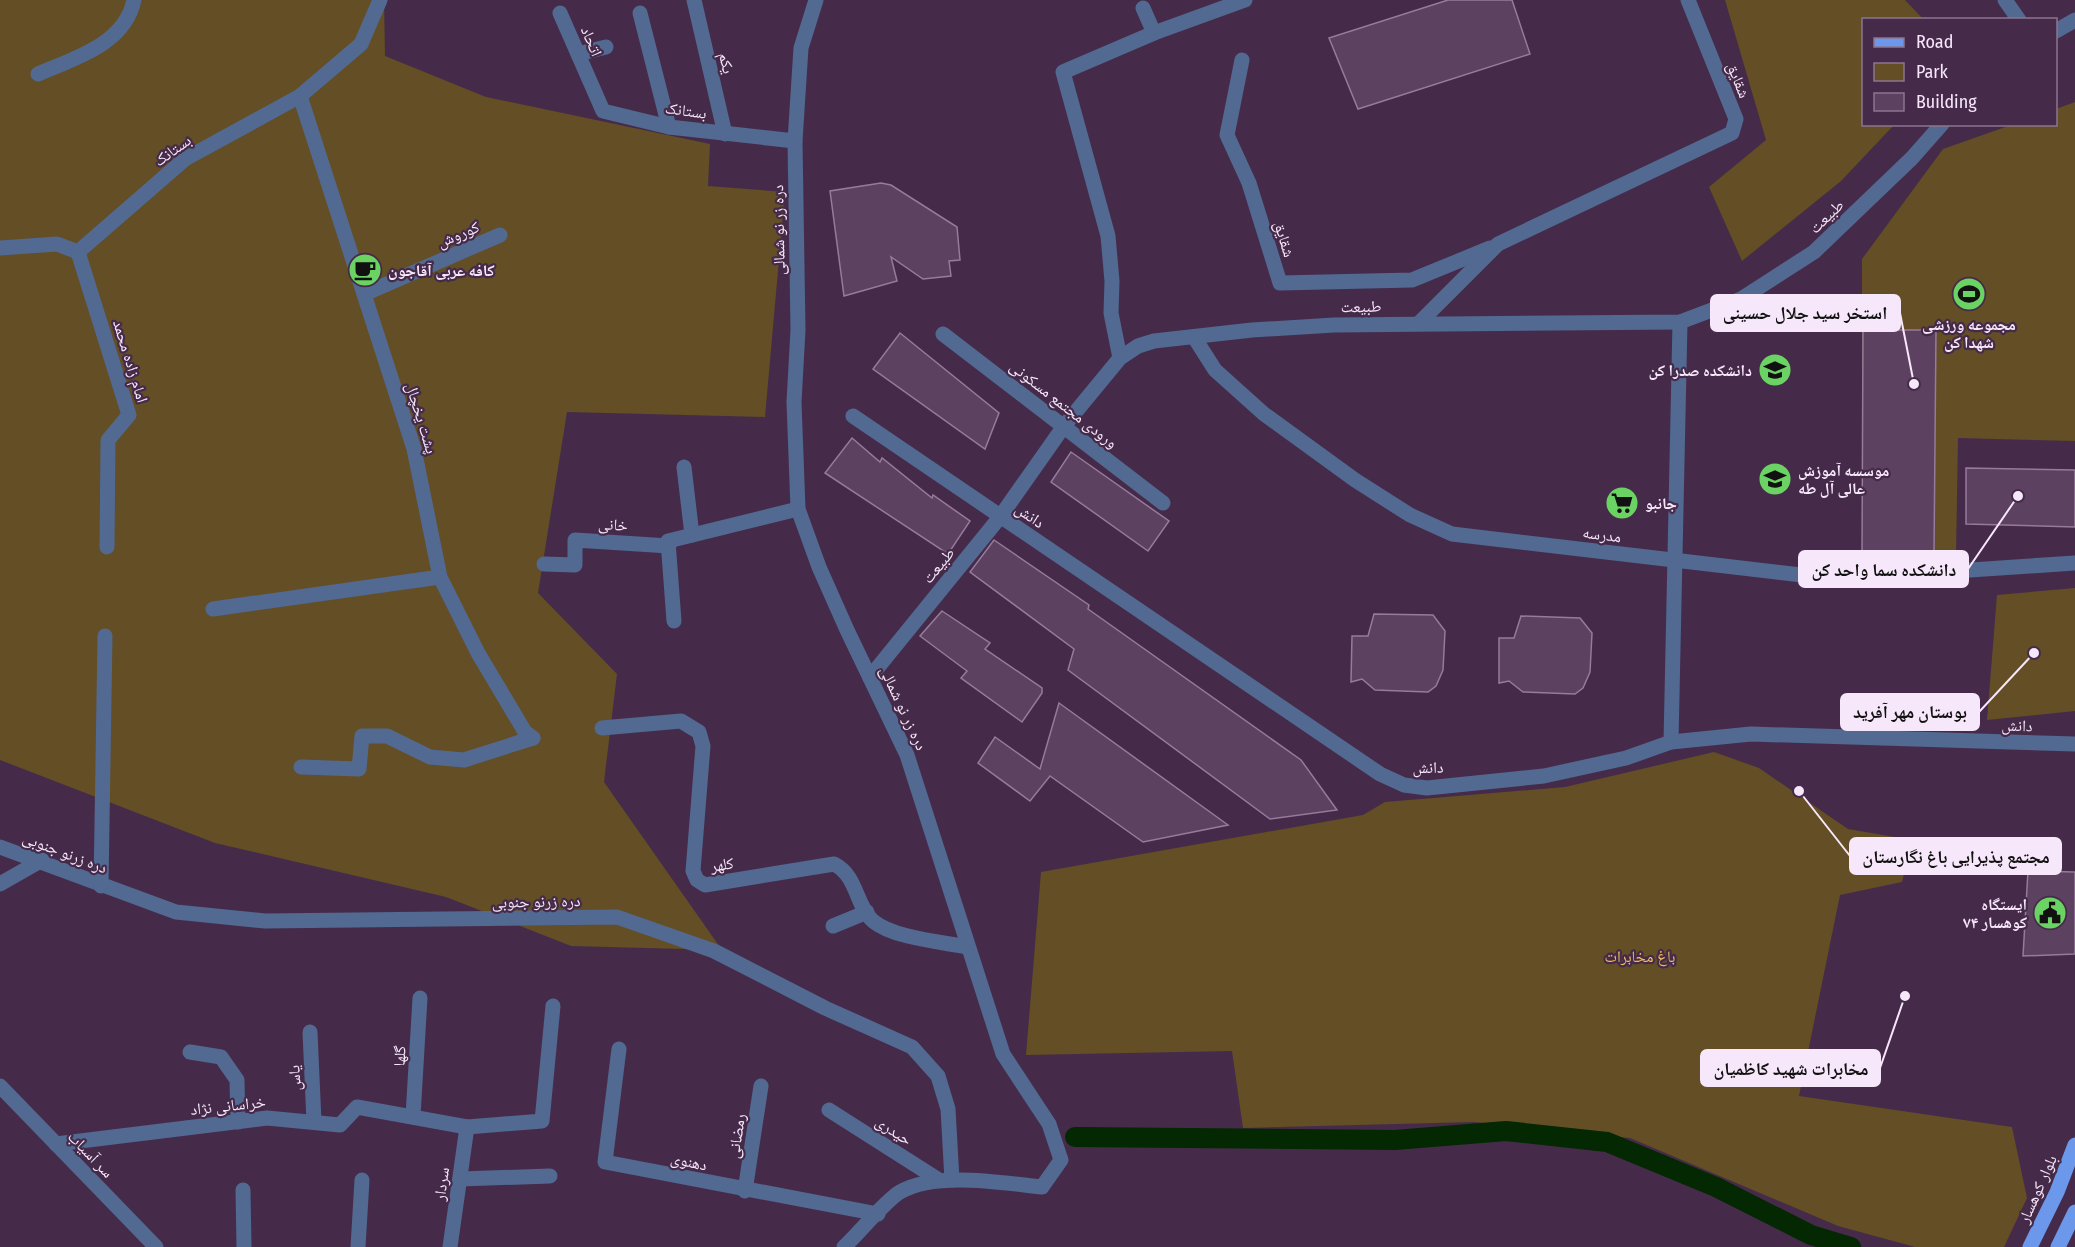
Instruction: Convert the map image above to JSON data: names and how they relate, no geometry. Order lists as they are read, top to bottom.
{
  "streets": {
    "main road": ["بلوار کوهسار"],
    "street": [
      "اتحاد",
      "یکم",
      "شقایق",
      "بستانک",
      "طبیعت",
      "دره زر نو شمالی",
      "کوروش",
      "امام زاده محمد",
      "ورودی مجتمع مسکونی",
      "پشت یخچال",
      "دانش",
      "خانی",
      "مدرسه",
      "دره زرنو جنوبی",
      "کلهر",
      "گلها",
      "یاس",
      "خراسانی نژاد",
      "حیدری",
      "رمضانی",
      "سر آسیاب",
      "دهنوی",
      "سردار"
    ]
  },
  "crossings": [
    ["اتحاد", "بستانک"],
    ["یکم", "بستانک"],
    ["شقایق", "طبیعت"],
    ["بستانک", "دره زر نو شمالی"],
    ["بستانک", "امام زاده محمد"],
    ["بستانک", "پشت یخچال"],
    ["طبیعت", "دره زر نو شمالی"],
    ["طبیعت", "ورودی مجتمع مسکونی"],
    ["طبیعت", "دانش"],
    ["طبیعت", "مدرسه"],
    ["دره زر نو شمالی", "خانی"],
    ["دره زر نو شمالی", "دره زرنو جنوبی"],
    ["دره زر نو شمالی", "کلهر"],
    ["دره زر نو شمالی", "حیدری"],
    ["دره زر نو شمالی", "دهنوی"],
    ["کوروش", "پشت یخچال"],
    ["دره زرنو جنوبی", "حیدری"],
    ["گلها", "خراسانی نژاد"],
    ["یاس", "خراسانی نژاد"],
    ["خراسانی نژاد", "سر آسیاب"],
    ["خراسانی نژاد", "سردار"],
    ["رمضانی", "دهنوی"]
  ],
  "parks": ["باغ مخابرات"],
  "places": {
    "cafe": ["کافه عربی آقاجون"],
    "sports": ["مجموعه ورزشی شهدا کن"],
    "school or university": ["دانشکده صدرا کن", "موسسه آموزش عالی آل طه"],
    "other": [
      "استخر سید جلال حسینی",
      "دانشکده سما واحد کن",
      "بوستان مهر آفرید",
      "مجتمع پذیرایی باغ نگارستان",
      "مخابرات شهید کاظمیان"
    ],
    "supermarket": ["جانبو"],
    "public building": ["ایستگاه ۷۴ کوهسار"]
  },
  "legend": ["Road", "Park", "Building"]
}
